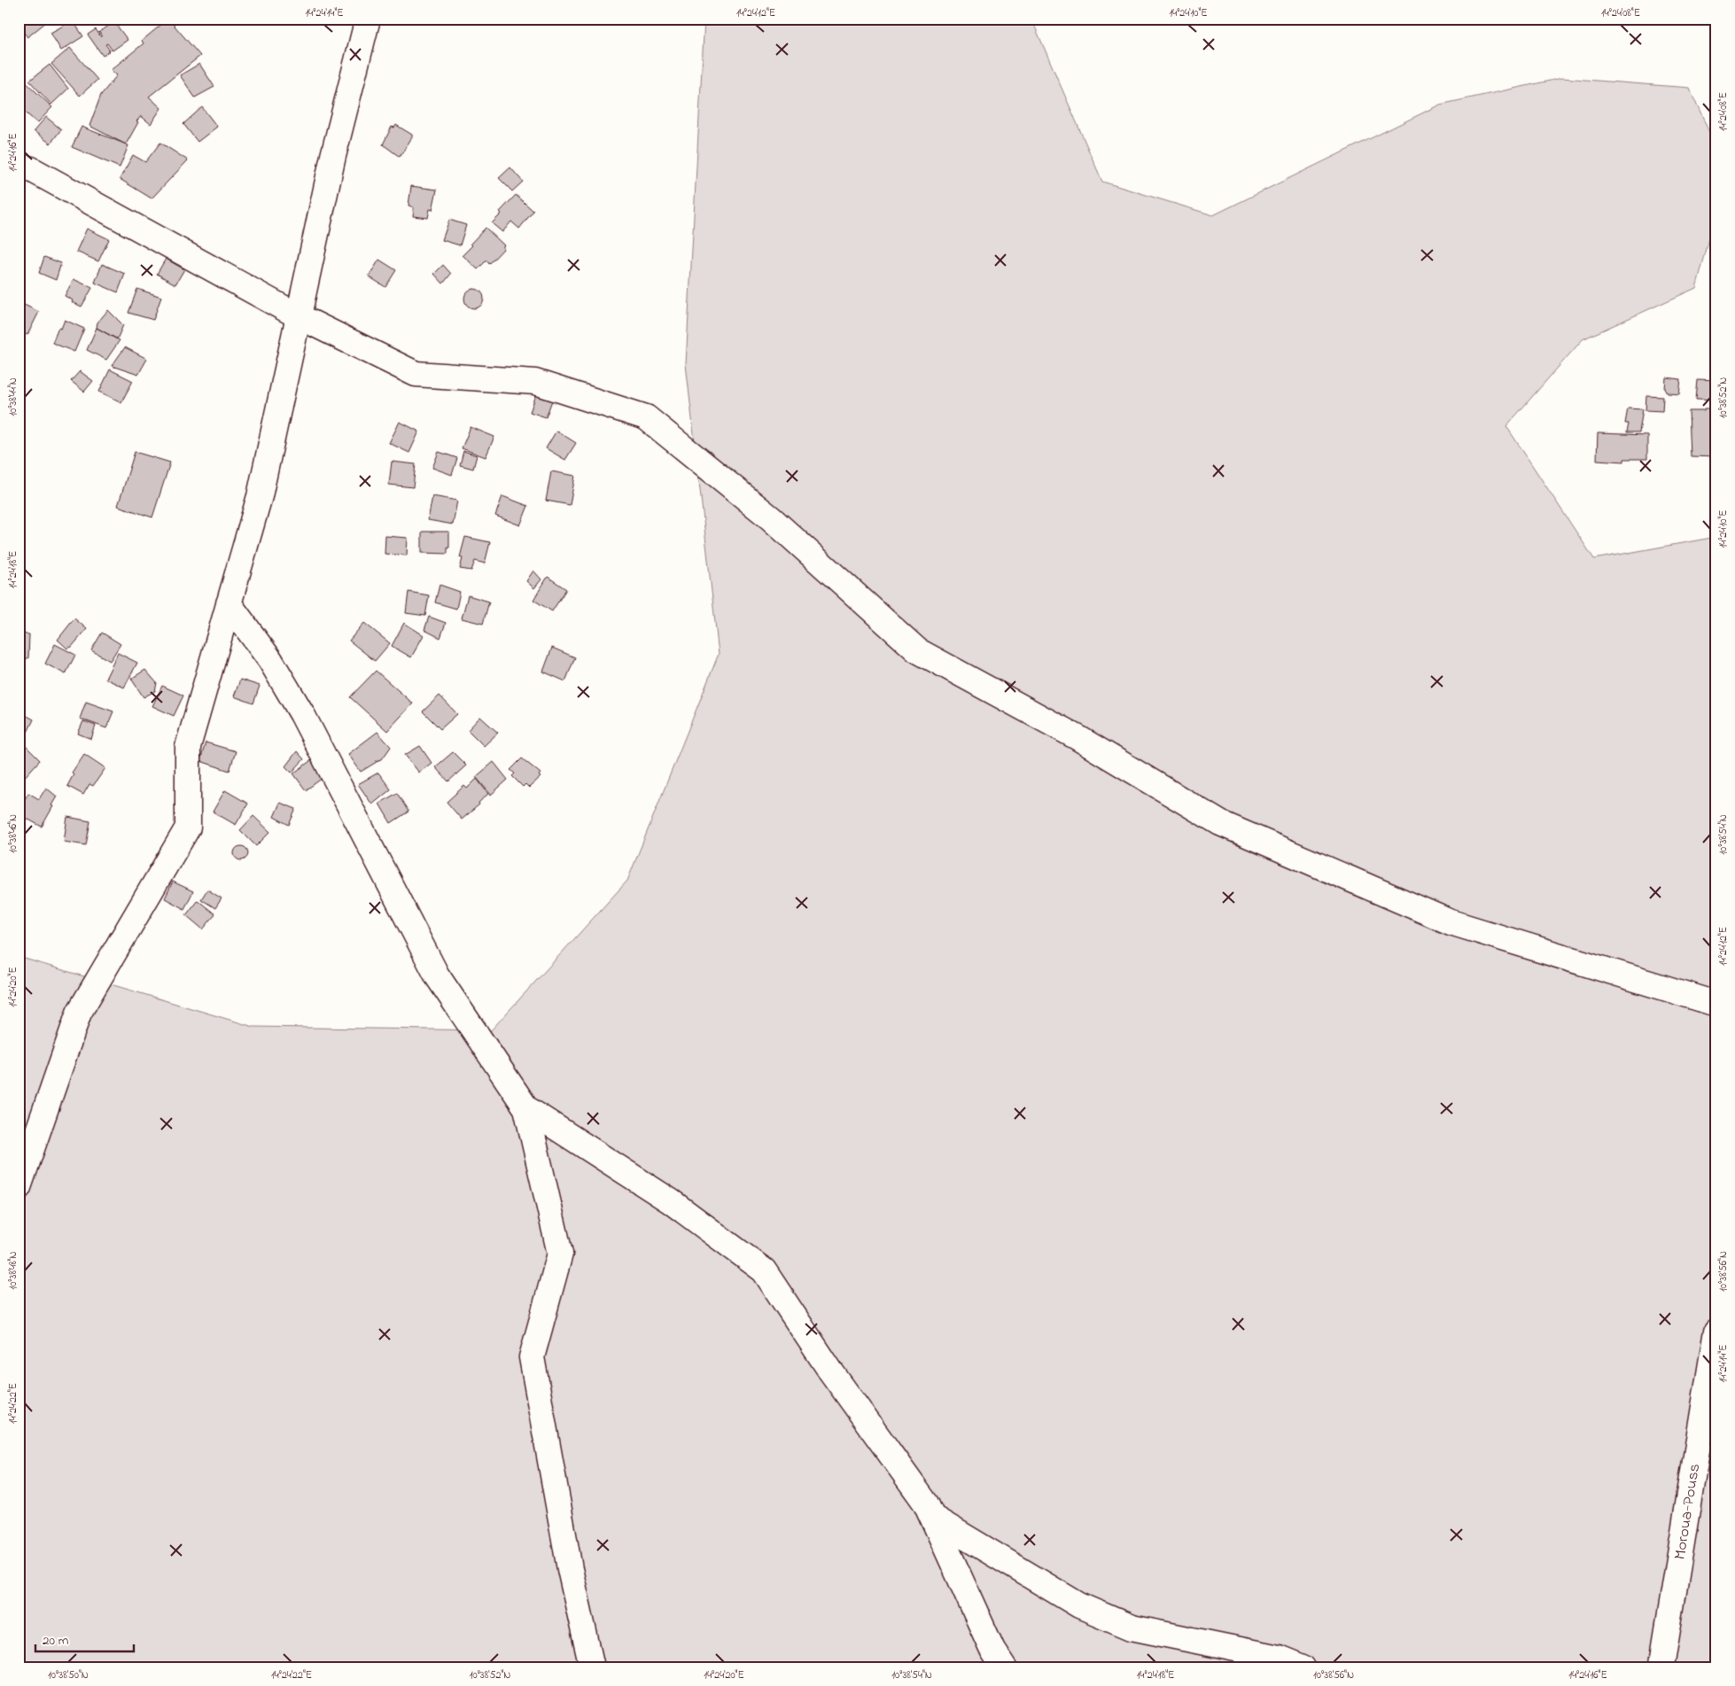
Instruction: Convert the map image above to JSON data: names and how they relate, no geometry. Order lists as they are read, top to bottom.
{
  "streets": {
    "street": ["Moroua-Pouss"]
  },
  "scale_bar": "20 m",
  "coordinates": [
    "14°24'14\"E",
    "14°24'12\"E",
    "14°24'10\"E",
    "14°24'08\"E",
    "14°24'16\"E",
    "10°38'44\"N",
    "10°38'52\"N",
    "14°24'18\"E",
    "10°38'46\"N",
    "10°38'54\"N",
    "14°24'20\"E",
    "10°38'48\"N",
    "10°38'56\"N",
    "14°24'22\"E",
    "10°38'50\"N"
  ]
}
